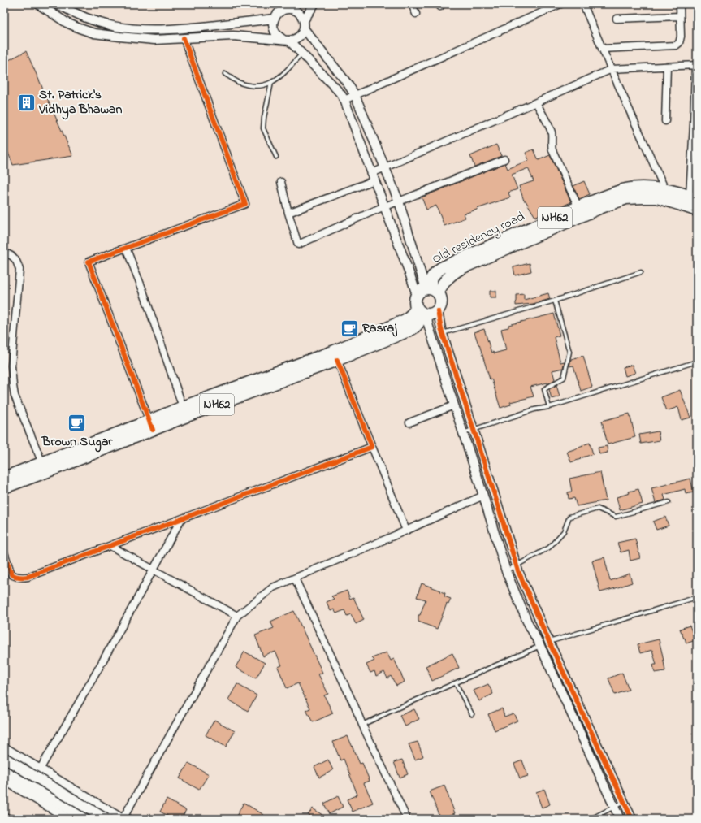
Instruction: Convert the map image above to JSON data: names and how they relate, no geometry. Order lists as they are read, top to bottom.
{
  "streets": {
    "highway": ["NH62", "Old residency road"]
  },
  "crossings": [
    ["NH62", "Old residency road"]
  ],
  "places": {
    "building": ["St. Patrick's Vidhya Bhawan"],
    "cafe": ["Rasraj", "Brown Sugar"]
  }
}
